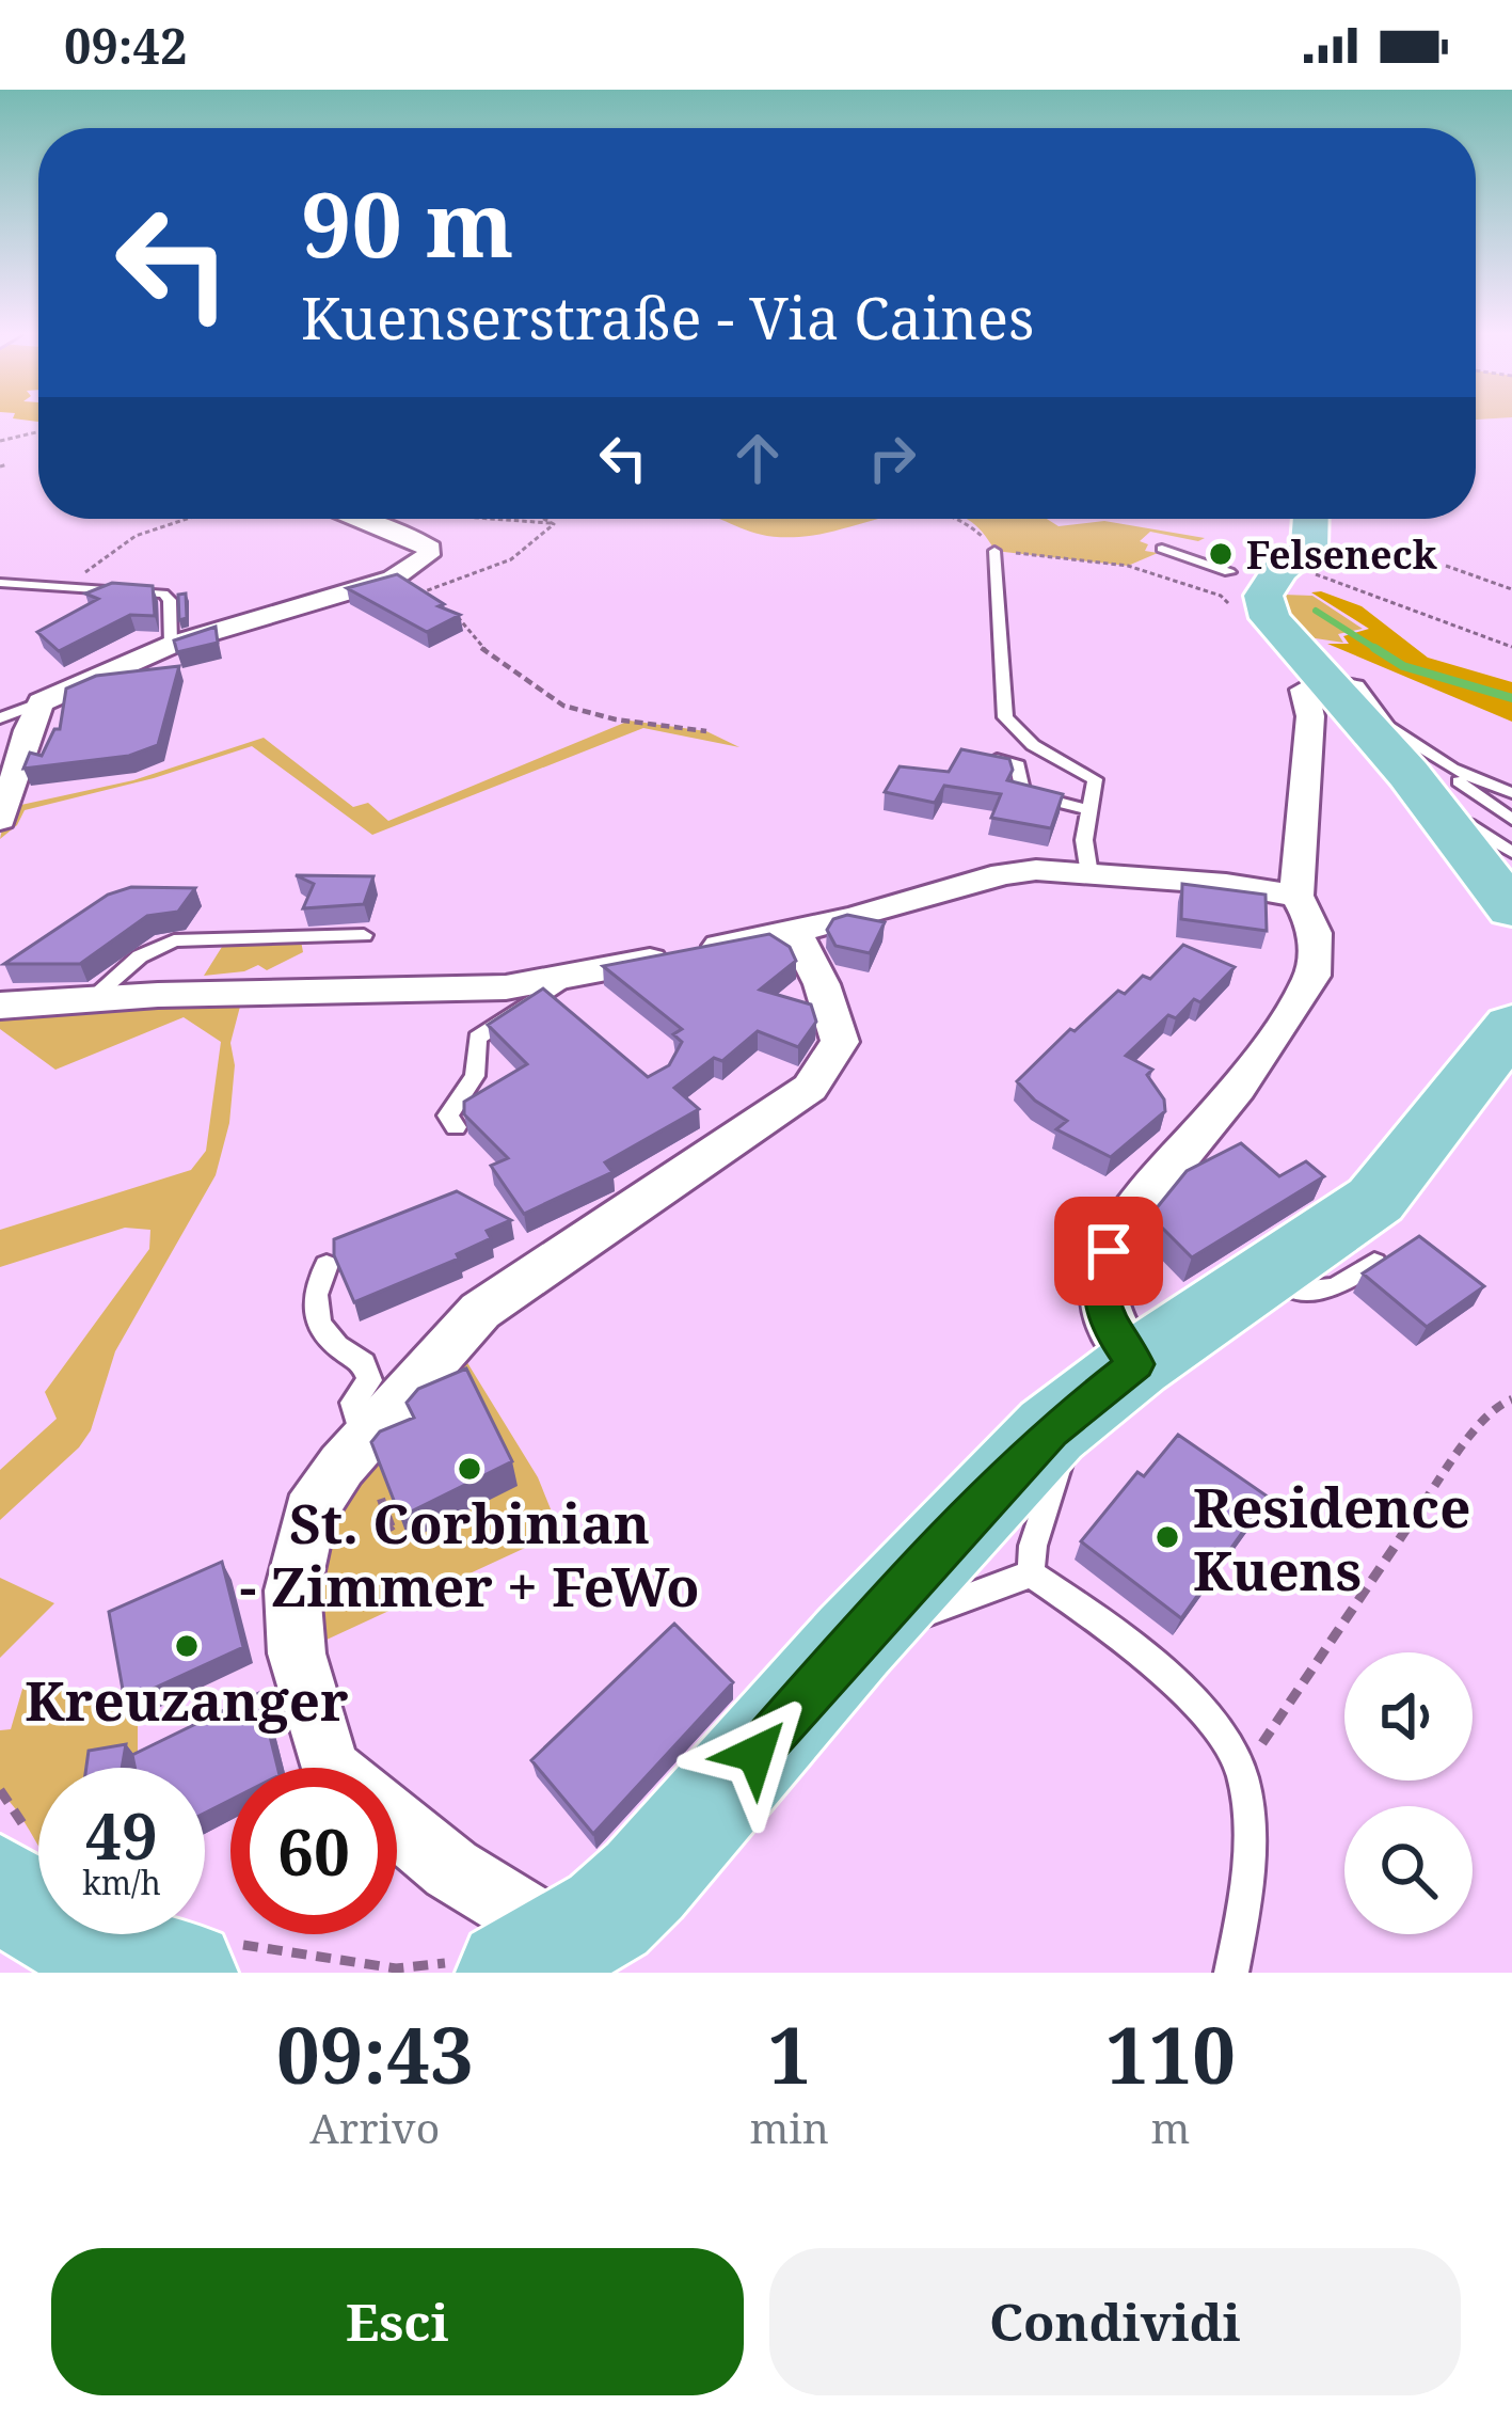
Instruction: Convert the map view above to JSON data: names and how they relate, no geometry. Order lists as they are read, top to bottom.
{
  "places": [
    "Felseneck",
    "St. Corbinian - Zimmer + FeWo",
    "Residence Kuens",
    "Kreuzanger"
  ],
  "page": {
    "status": "09:42",
    "turn": ["90 m", "Kuenserstraße - Via Caines"],
    "speed": "49 km/h",
    "limit": "60",
    "eta": [
      "09:43",
      "Arrivo",
      "1",
      "min",
      "110",
      "m"
    ],
    "buttons": ["Esci", "Condividi"]
  }
}
